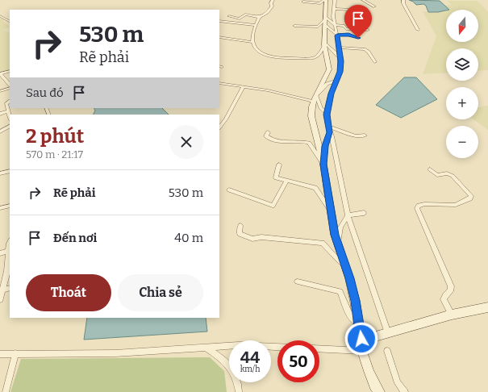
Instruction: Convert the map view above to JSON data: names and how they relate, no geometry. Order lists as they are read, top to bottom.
{
  "north": "bottom",
  "page": {
    "map_buttons": ["+", "−"],
    "turn": ["530 m", "Rẽ phải"],
    "then": "Sau đó",
    "heading": ["2 phút", "570 m · 21:17"],
    "list": [
      {
        "name": "Rẽ phải",
        "value": "530 m"
      },
      {
        "name": "Đến nơi",
        "value": "40 m"
      }
    ],
    "buttons": ["Thoát", "Chia sẻ"],
    "speed": "44 km/h",
    "limit": "50"
  }
}
